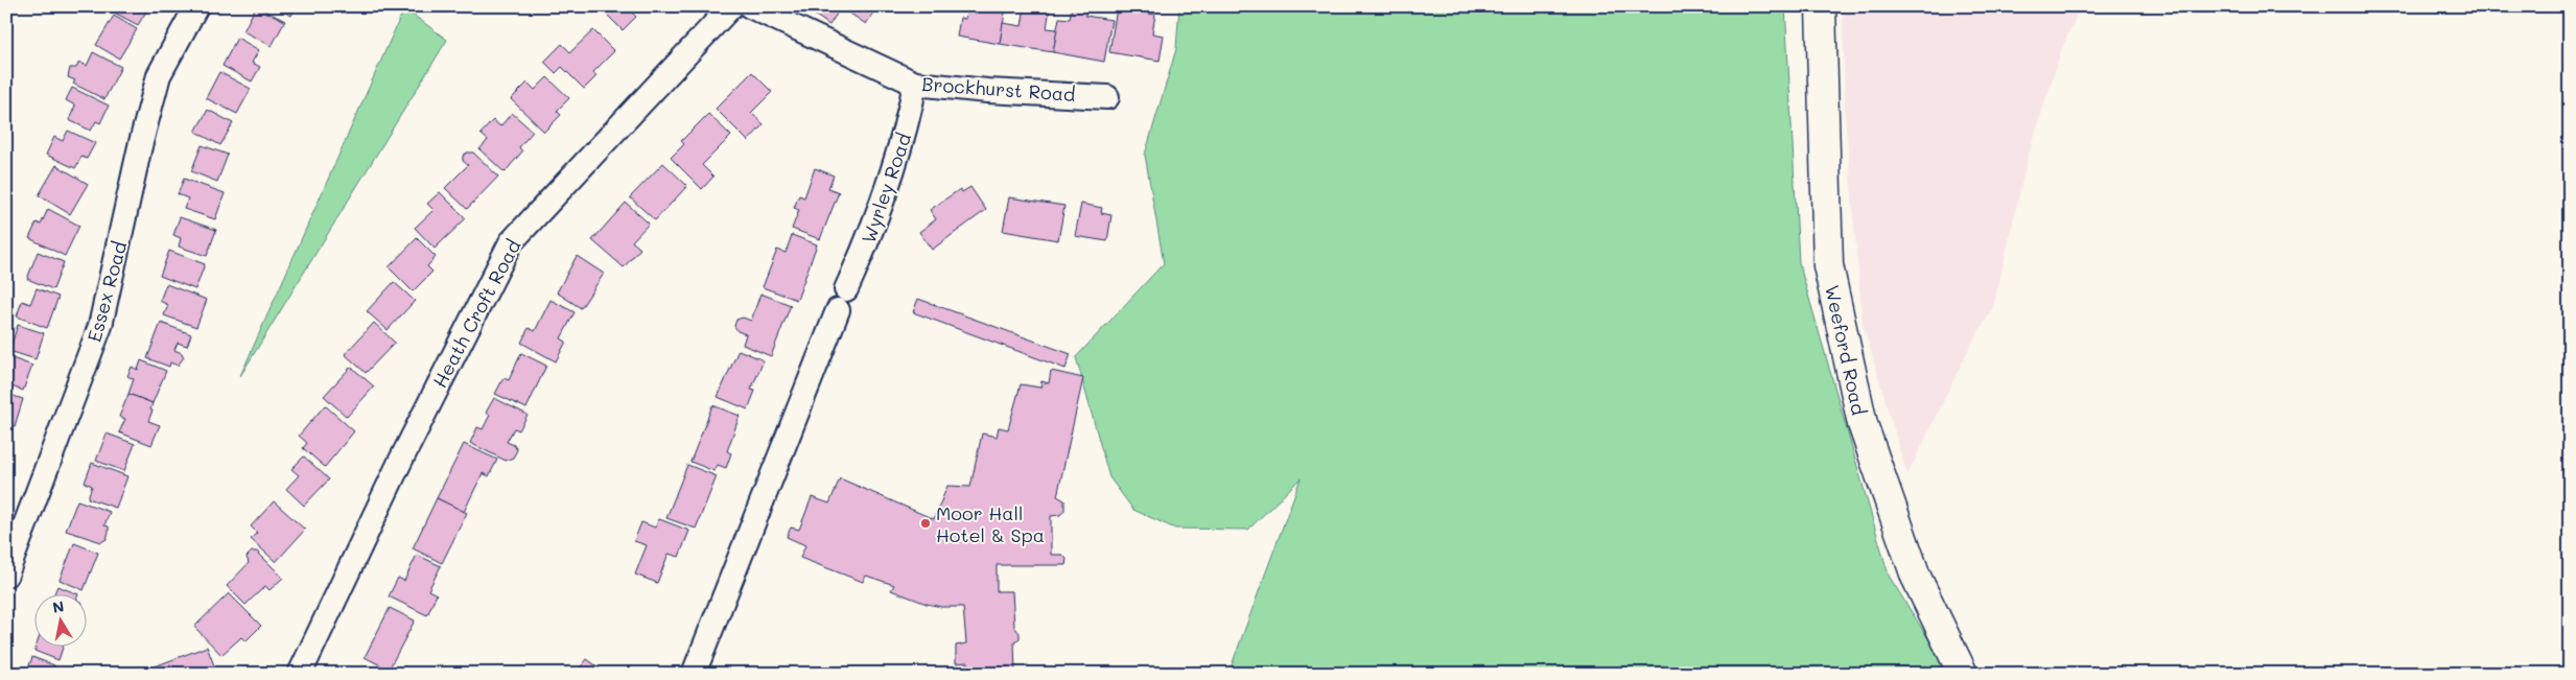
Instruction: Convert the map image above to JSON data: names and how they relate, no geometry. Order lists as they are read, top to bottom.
{
  "streets": {
    "street": [
      "Brockhurst Road",
      "Wyrley Road",
      "Essex Road",
      "Heath Croft Road",
      "Weeford Road"
    ]
  },
  "crossings": [
    ["Brockhurst Road", "Wyrley Road"]
  ],
  "places": ["Moor Hall Hotel & Spa"],
  "north": "top"
}
